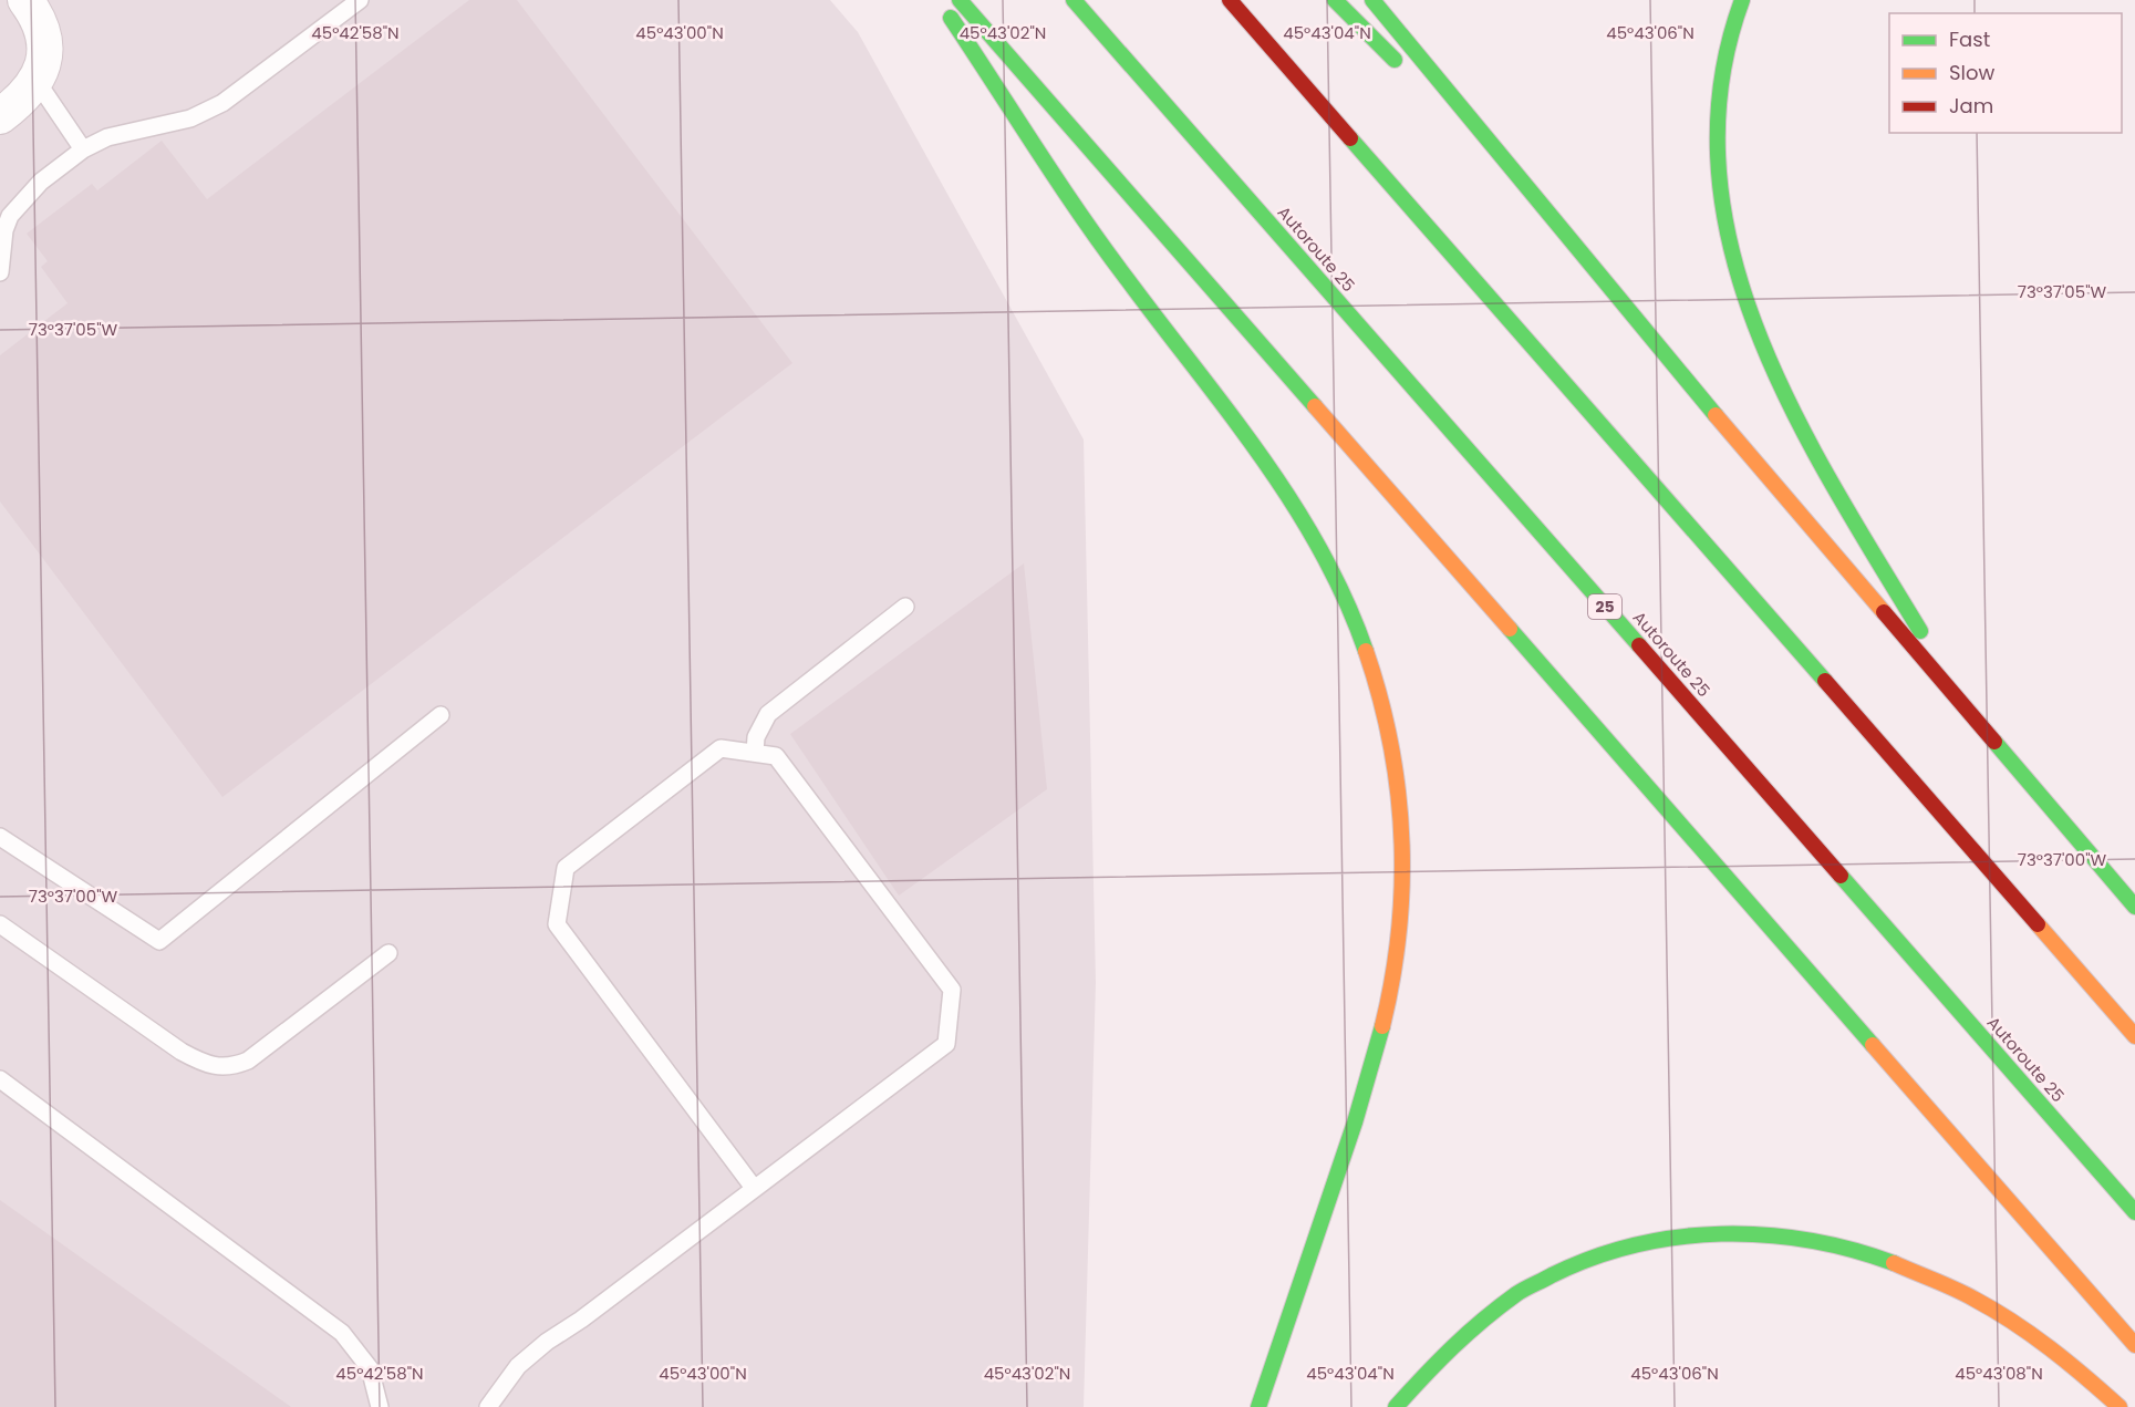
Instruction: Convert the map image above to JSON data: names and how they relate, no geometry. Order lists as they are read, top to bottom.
{
  "streets": {
    "highway": ["Autoroute 25", "25"]
  },
  "legend": ["Fast", "Slow", "Jam"],
  "coordinates": [
    "45°42'58\"N",
    "45°43'00\"N",
    "45°43'02\"N",
    "45°43'04\"N",
    "45°43'06\"N",
    "73°37'05\"W",
    "73°37'00\"W",
    "45°43'08\"N"
  ]
}
